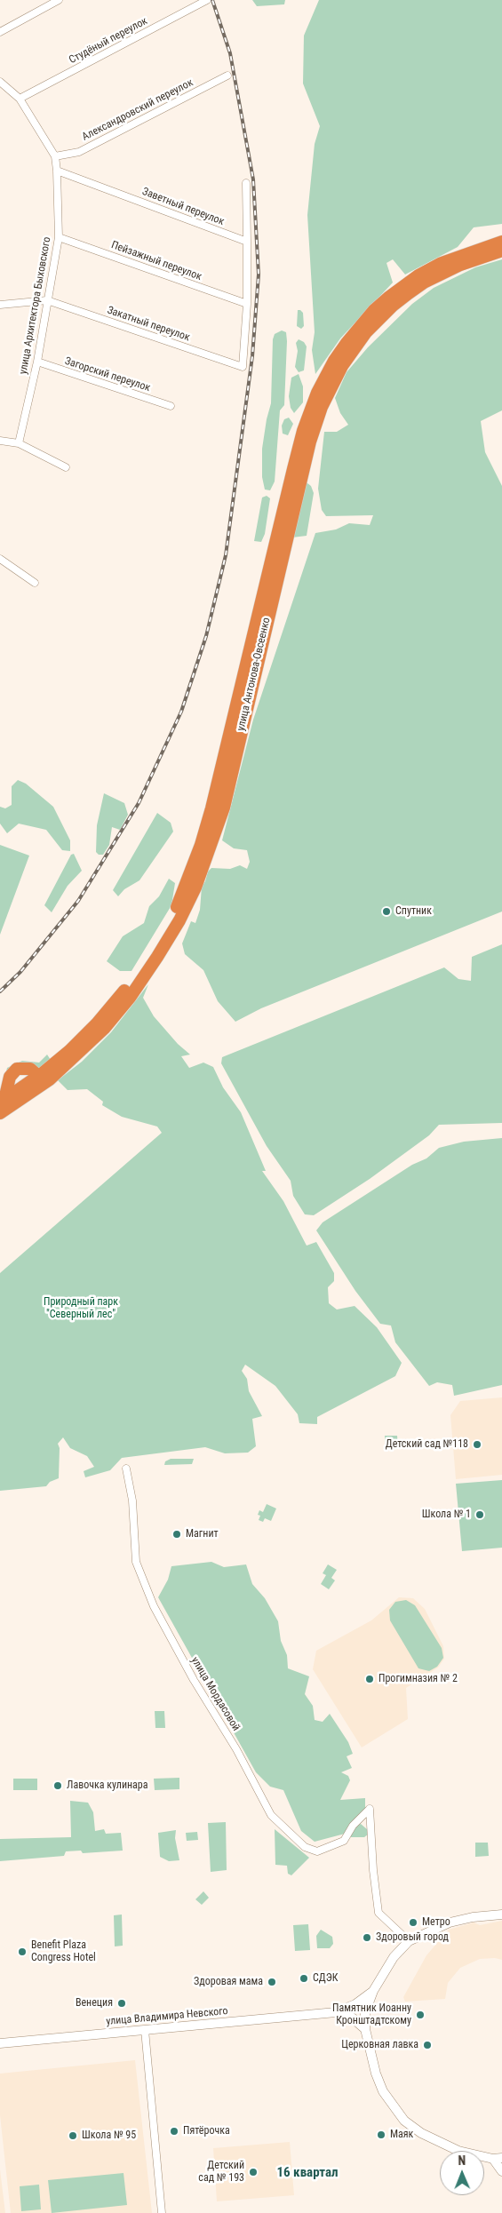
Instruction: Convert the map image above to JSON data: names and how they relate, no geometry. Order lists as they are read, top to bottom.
{
  "streets": {
    "highway": ["улица Антонова-Овсеенко"],
    "street": [
      "Студёный переулок",
      "Александровский переулок",
      "Заветный переулок",
      "Пейзажный переулок",
      "улица Архитектора Быховского",
      "Закатный переулок",
      "Загорский переулок",
      "улица Мордасовой",
      "улица Владимира Невского"
    ]
  },
  "crossings": [
    ["Студёный переулок", "улица Архитектора Быховского"],
    ["Александровский переулок", "улица Архитектора Быховского"],
    ["Заветный переулок", "улица Архитектора Быховского"],
    ["Пейзажный переулок", "улица Архитектора Быховского"],
    ["Пейзажный переулок", "Закатный переулок"],
    ["улица Архитектора Быховского", "Закатный переулок"],
    ["улица Архитектора Быховского", "Загорский переулок"]
  ],
  "districts": ["16 квартал"],
  "parks": ["Природный парк \"Северный лес\""],
  "places": [
    "Спутник",
    "Детский сад №118",
    "Школа № 1",
    "Магнит",
    "Прогимназия № 2",
    "Лавочка кулинара",
    "Метро",
    "Здоровый город",
    "Benefit Plaza Congress Hotel",
    "СДЭК",
    "Здоровая мама",
    "Венеция",
    "Памятник Иоанну Кронштадтскому",
    "Церковная лавка",
    "Пятёрочка",
    "Маяк",
    "Школа № 95",
    "Детский сад № 193"
  ],
  "north": "top"
}
